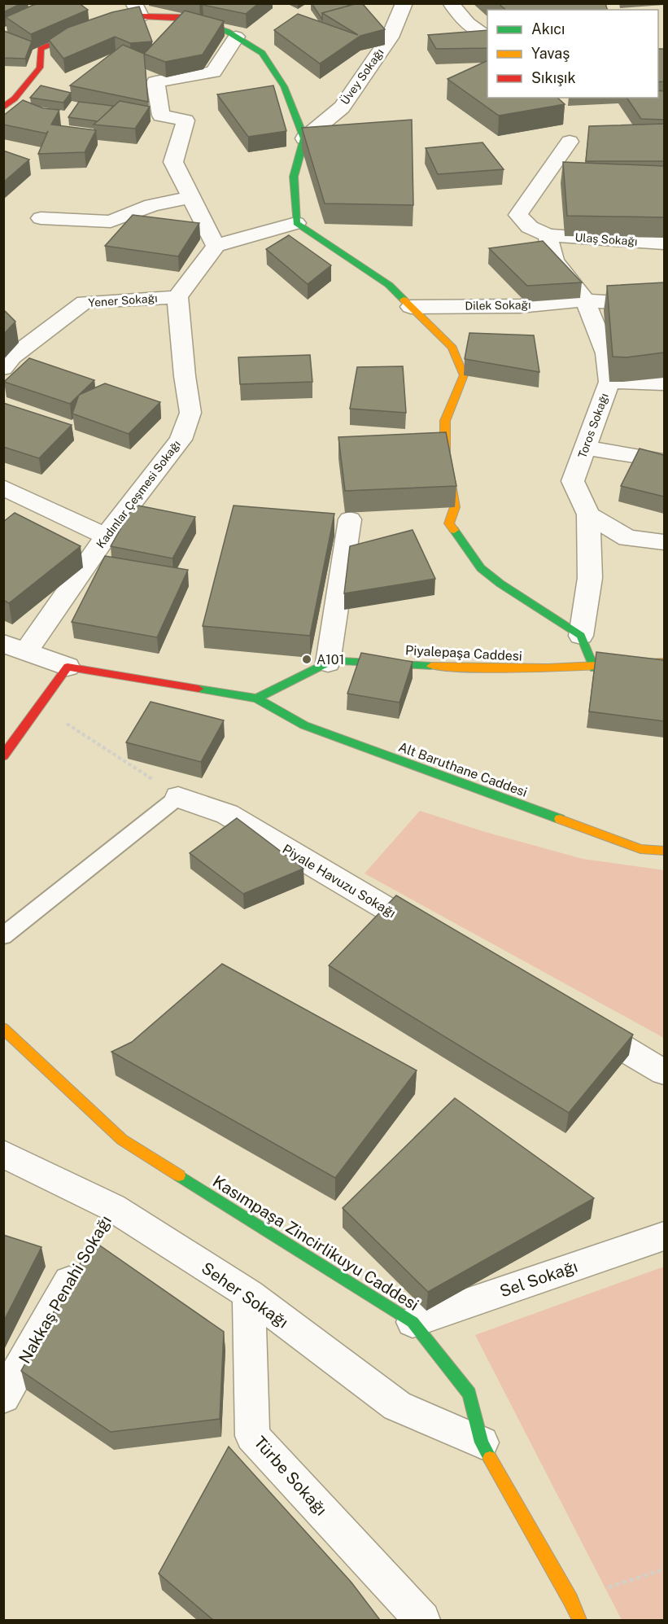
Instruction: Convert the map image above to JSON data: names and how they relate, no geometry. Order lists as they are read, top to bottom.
{
  "streets": {
    "street": [
      "Üvey Sokağı",
      "Ulaş Sokağı",
      "Yener Sokağı",
      "Dilek Sokağı",
      "Toros Sokağı",
      "Kadınlar Çeşmesi Sokağı",
      "Piyalepaşa Caddesi",
      "Alt Baruthane Caddesi",
      "Piyale Havuzu Sokağı",
      "Kasımpaşa Zincirlikuyu Caddesi",
      "Sel Sokağı",
      "Nakkaş Penahi Sokağı",
      "Seher Sokağı",
      "Türbe Sokağı"
    ]
  },
  "crossings": [
    ["Ulaş Sokağı", "Toros Sokağı"],
    ["Yener Sokağı", "Kadınlar Çeşmesi Sokağı"],
    ["Dilek Sokağı", "Toros Sokağı"],
    ["Piyalepaşa Caddesi", "Alt Baruthane Caddesi"],
    ["Kasımpaşa Zincirlikuyu Caddesi", "Sel Sokağı"],
    ["Kasımpaşa Zincirlikuyu Caddesi", "Seher Sokağı"],
    ["Seher Sokağı", "Türbe Sokağı"]
  ],
  "places": ["A101"],
  "legend": ["Akıcı", "Yavaş", "Sıkışık"]
}
